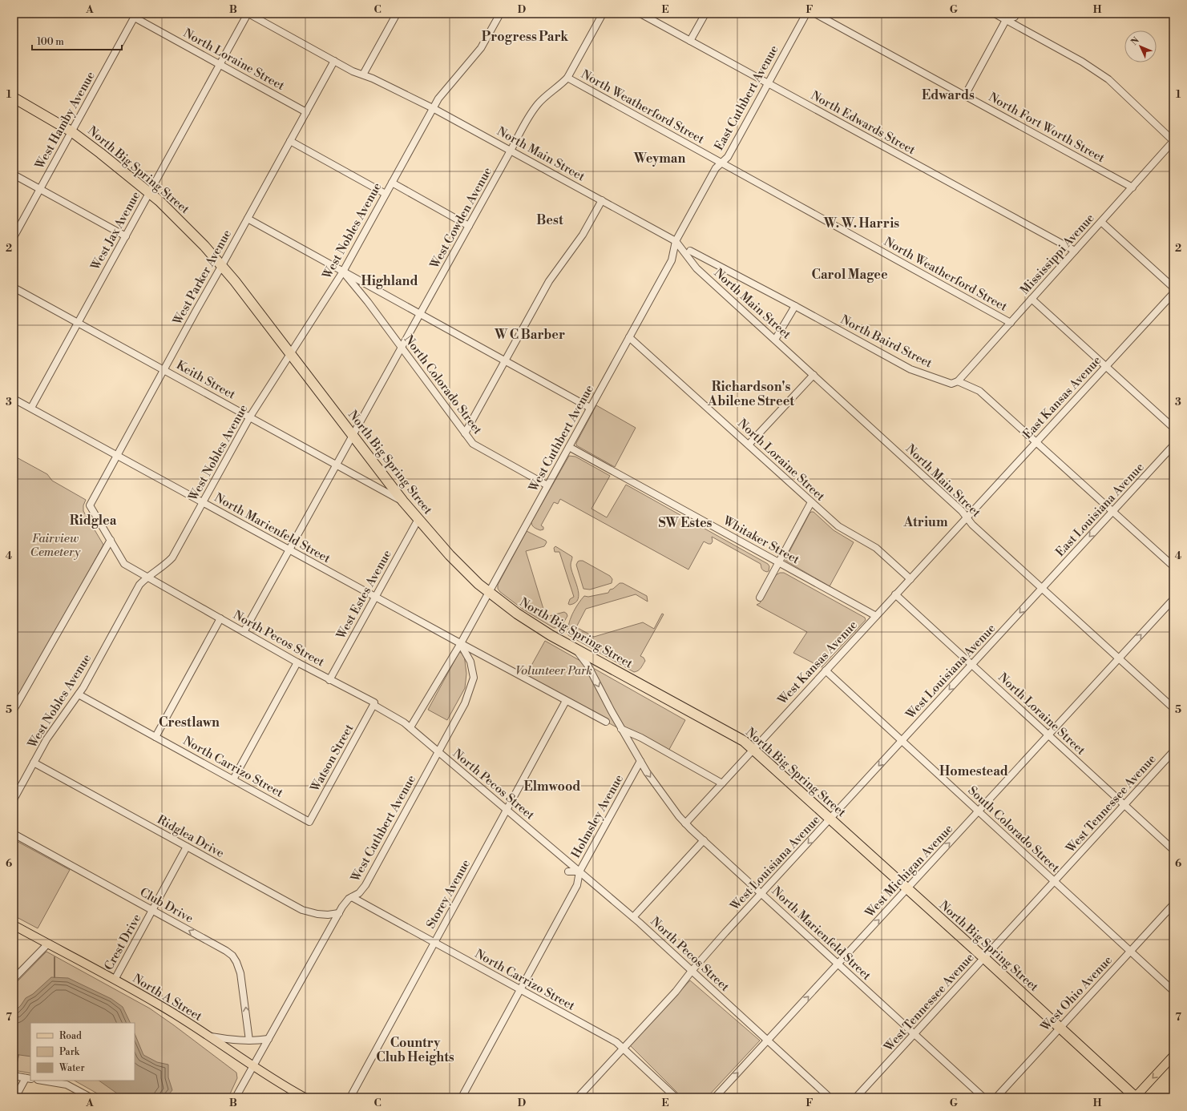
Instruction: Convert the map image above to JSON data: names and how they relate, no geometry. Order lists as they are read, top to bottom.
{
  "streets": {
    "highway": ["North Big Spring Street"],
    "main road": ["North A Street"],
    "street": [
      "North Loraine Street",
      "East Cuthbert Avenue",
      "North Weatherford Street",
      "West Hamby Avenue",
      "North Edwards Street",
      "North Fort Worth Street",
      "North Main Street",
      "West Cowden Avenue",
      "West Jax Avenue",
      "West Nobles Avenue",
      "Mississippi Avenue",
      "West Parker Avenue",
      "North Baird Street",
      "Keith Street",
      "North Colorado Street",
      "East Kansas Avenue",
      "West Cuthbert Avenue",
      "East Louisiana Avenue",
      "North Marienfeld Street",
      "Whitaker Street",
      "West Estes Avenue",
      "North Pecos Street",
      "West Kansas Avenue",
      "West Louisiana Avenue",
      "Watson Street",
      "North Carrizo Street",
      "West Tennessee Avenue",
      "Holmsley Avenue",
      "South Colorado Street",
      "Ridglea Drive",
      "West Michigan Avenue",
      "Storey Avenue",
      "Club Drive",
      "Crest Drive",
      "West Ohio Avenue"
    ]
  },
  "crossings": [
    ["North Loraine Street", "West Hamby Avenue"],
    ["North Loraine Street", "West Jax Avenue"],
    ["North Loraine Street", "West Parker Avenue"],
    ["North Loraine Street", "West Cuthbert Avenue"],
    ["North Loraine Street", "West Kansas Avenue"],
    ["North Loraine Street", "West Louisiana Avenue"],
    ["North Loraine Street", "West Tennessee Avenue"],
    ["North Loraine Street", "West Michigan Avenue"],
    ["East Cuthbert Avenue", "North Weatherford Street"],
    ["East Cuthbert Avenue", "North Edwards Street"],
    ["East Cuthbert Avenue", "North Main Street"],
    ["East Cuthbert Avenue", "West Cuthbert Avenue"],
    ["North Weatherford Street", "West Cowden Avenue"],
    ["North Weatherford Street", "Mississippi Avenue"],
    ["West Hamby Avenue", "North Big Spring Street"],
    ["North Edwards Street", "Mississippi Avenue"],
    ["North Fort Worth Street", "Mississippi Avenue"],
    ["North Main Street", "West Cowden Avenue"],
    ["North Main Street", "West Jax Avenue"],
    ["North Main Street", "West Nobles Avenue"],
    ["North Main Street", "West Parker Avenue"],
    ["North Main Street", "East Kansas Avenue"],
    ["North Main Street", "West Cuthbert Avenue"],
    ["North Main Street", "East Louisiana Avenue"],
    ["North Main Street", "West Kansas Avenue"],
    ["North Main Street", "West Louisiana Avenue"],
    ["North Main Street", "West Michigan Avenue"],
    ["North Big Spring Street", "West Cowden Avenue"],
    ["North Big Spring Street", "West Jax Avenue"],
    ["North Big Spring Street", "West Nobles Avenue"],
    ["North Big Spring Street", "West Parker Avenue"],
    ["North Big Spring Street", "Keith Street"],
    ["North Big Spring Street", "West Cuthbert Avenue"],
    ["North Big Spring Street", "North Marienfeld Street"],
    ["North Big Spring Street", "West Estes Avenue"],
    ["North Big Spring Street", "West Kansas Avenue"],
    ["North Big Spring Street", "West Louisiana Avenue"],
    ["North Big Spring Street", "West Tennessee Avenue"],
    ["North Big Spring Street", "West Michigan Avenue"],
    ["North Big Spring Street", "West Ohio Avenue"],
    ["West Cowden Avenue", "Keith Street"],
    ["West Cowden Avenue", "North Colorado Street"],
    ["West Cowden Avenue", "North Marienfeld Street"],
    ["West Cowden Avenue", "North Pecos Street"],
    ["West Jax Avenue", "Keith Street"],
    ["West Jax Avenue", "North Marienfeld Street"],
    ["West Nobles Avenue", "Keith Street"],
    ["West Nobles Avenue", "North Colorado Street"],
    ["West Nobles Avenue", "North Marienfeld Street"],
    ["West Nobles Avenue", "North Pecos Street"],
    ["West Nobles Avenue", "North Carrizo Street"],
    ["West Nobles Avenue", "Ridglea Drive"],
    ["Mississippi Avenue", "North Baird Street"],
    ["West Parker Avenue", "Keith Street"],
    ["West Parker Avenue", "North Marienfeld Street"],
    ["West Parker Avenue", "North Pecos Street"],
    ["North Baird Street", "East Kansas Avenue"],
    ["North Baird Street", "East Louisiana Avenue"],
    ["North Colorado Street", "West Cuthbert Avenue"],
    ["East Kansas Avenue", "West Kansas Avenue"],
    ["West Cuthbert Avenue", "North Marienfeld Street"],
    ["West Cuthbert Avenue", "Whitaker Street"],
    ["West Cuthbert Avenue", "North Pecos Street"],
    ["West Cuthbert Avenue", "North Carrizo Street"],
    ["West Cuthbert Avenue", "Ridglea Drive"],
    ["West Cuthbert Avenue", "North A Street"],
    ["East Louisiana Avenue", "West Louisiana Avenue"],
    ["North Marienfeld Street", "West Estes Avenue"],
    ["North Marienfeld Street", "West Kansas Avenue"],
    ["North Marienfeld Street", "West Louisiana Avenue"],
    ["North Marienfeld Street", "West Tennessee Avenue"],
    ["North Marienfeld Street", "Holmsley Avenue"],
    ["North Marienfeld Street", "West Michigan Avenue"],
    ["North Marienfeld Street", "Storey Avenue"],
    ["Whitaker Street", "West Kansas Avenue"],
    ["West Estes Avenue", "North Pecos Street"],
    ["North Pecos Street", "West Louisiana Avenue"],
    ["North Pecos Street", "Watson Street"],
    ["North Pecos Street", "Holmsley Avenue"],
    ["North Pecos Street", "West Michigan Avenue"],
    ["North Pecos Street", "Storey Avenue"],
    ["West Kansas Avenue", "South Colorado Street"],
    ["West Louisiana Avenue", "North Carrizo Street"],
    ["West Louisiana Avenue", "South Colorado Street"],
    ["Watson Street", "North Carrizo Street"],
    ["North Carrizo Street", "Storey Avenue"],
    ["West Tennessee Avenue", "South Colorado Street"],
    ["South Colorado Street", "West Michigan Avenue"],
    ["South Colorado Street", "West Ohio Avenue"],
    ["Ridglea Drive", "Crest Drive"],
    ["Club Drive", "Crest Drive"],
    ["Crest Drive", "North A Street"]
  ],
  "one_way": [
    "East Louisiana Avenue",
    "West Louisiana Avenue",
    "West Michigan Avenue",
    "Club Drive"
  ],
  "districts": [
    "Progress Park",
    "Edwards",
    "Weyman",
    "Best",
    "W. W. Harris",
    "Carol Magee",
    "Highland",
    "W C Barber",
    "Richardson's Abilene Street",
    "Ridglea",
    "Atrium",
    "SW Estes",
    "Crestlawn",
    "Homestead",
    "Elmwood",
    "Country Club Heights"
  ],
  "parks": ["Fairview Cemetery", "Volunteer Park"],
  "legend": ["Road", "Park", "Water"],
  "scale_bar": "100 m",
  "north": "top left",
  "grid": {
    "columns": [
      "A",
      "B",
      "C",
      "D",
      "E",
      "F",
      "G",
      "H"
    ],
    "rows": [
      "1",
      "2",
      "3",
      "4",
      "5",
      "6",
      "7"
    ]
  }
}
